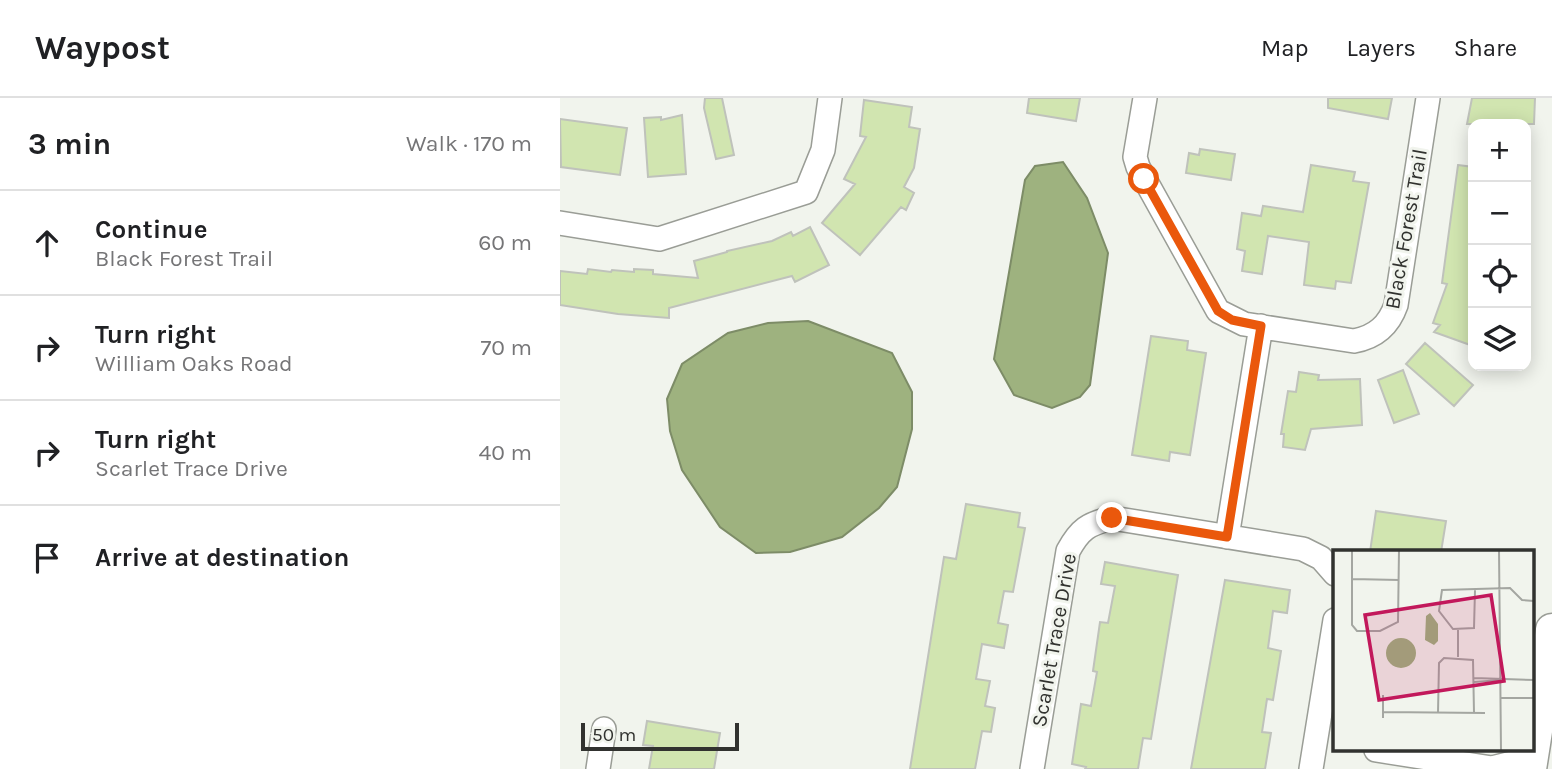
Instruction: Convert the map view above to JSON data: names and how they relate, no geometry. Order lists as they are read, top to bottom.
{
  "streets": {
    "street": ["Black Forest Trail", "Scarlet Trace Drive"]
  },
  "scale_bar": "50 m",
  "page": {
    "header": "Waypost",
    "nav": ["Map", "Layers", "Share"],
    "heading": ["3 min", "Walk · 170 m"],
    "map_buttons": ["+", "−"],
    "list": [
      ["Continue", "Black Forest Trail", "60 m"],
      ["Turn right", "William Oaks Road", "70 m"],
      ["Turn right", "Scarlet Trace Drive", "40 m"],
      "Arrive at destination"
    ],
    "scale": "50 m"
  }
}
